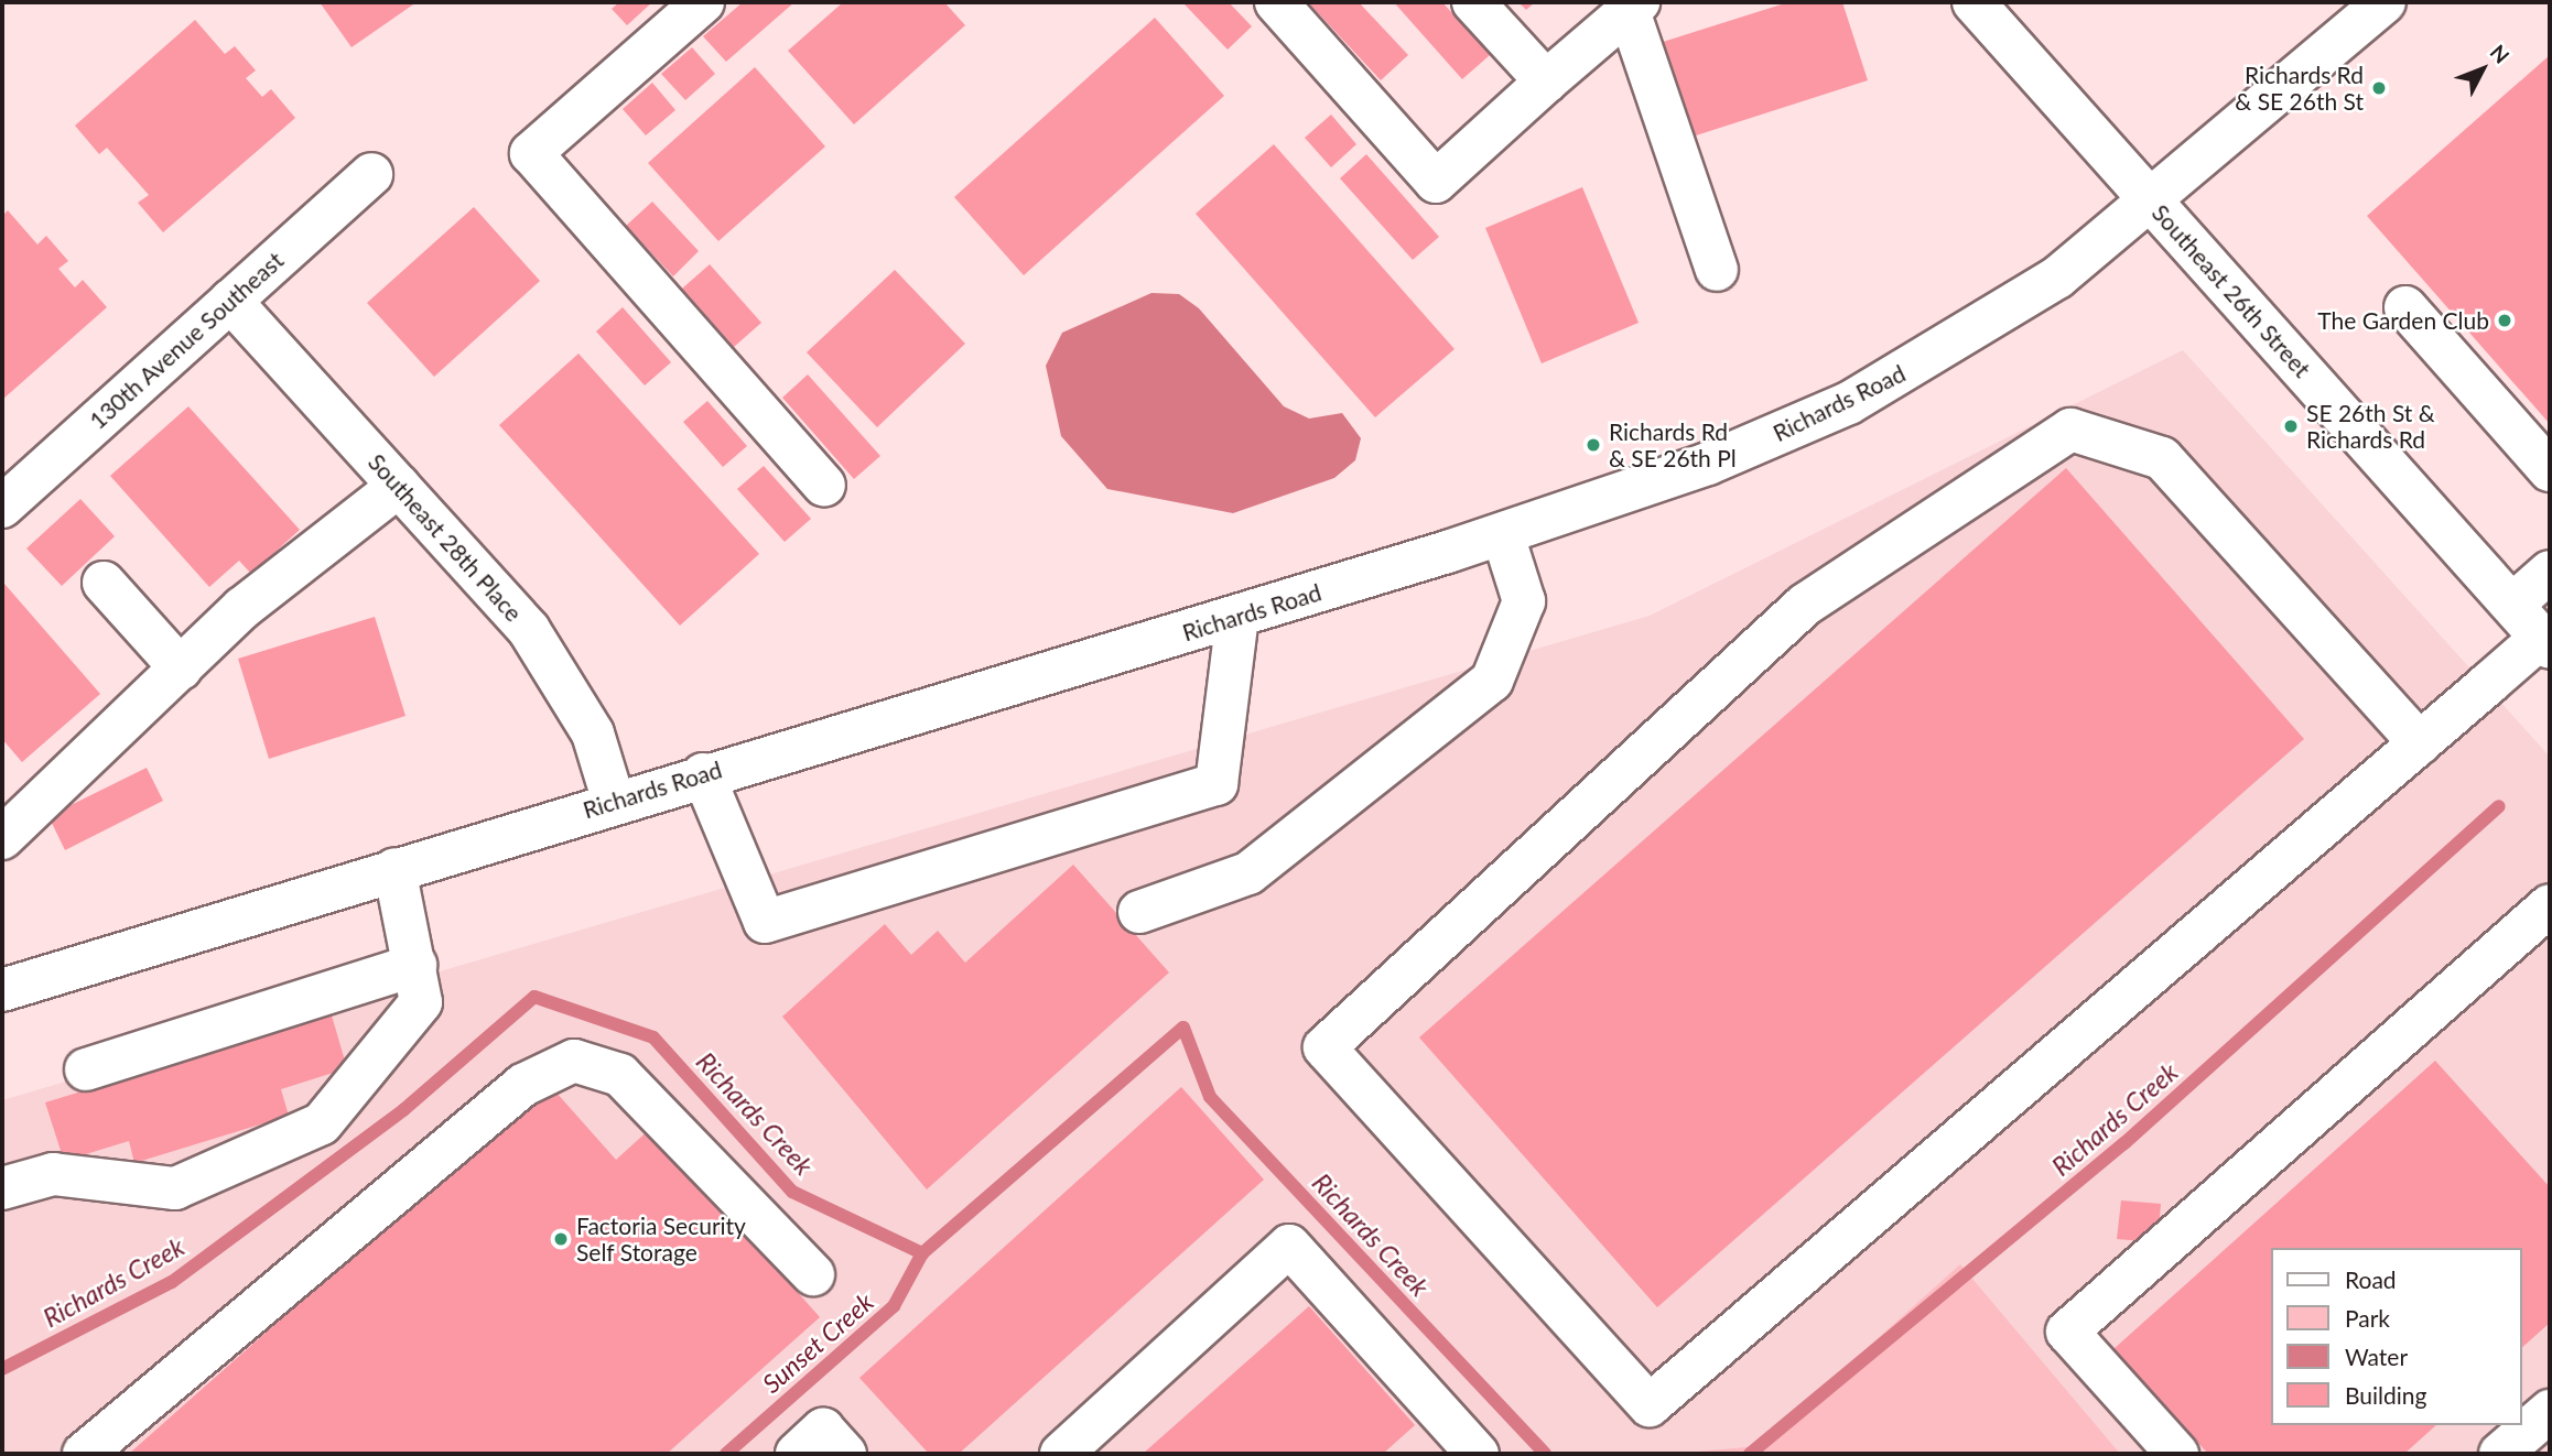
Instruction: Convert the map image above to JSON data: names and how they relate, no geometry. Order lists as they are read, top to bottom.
{
  "streets": {
    "main road": [
      "Southeast 26th Street",
      "130th Avenue Southeast",
      "Richards Road",
      "Southeast 28th Place"
    ]
  },
  "crossings": [
    ["Southeast 26th Street", "Richards Road"],
    ["130th Avenue Southeast", "Southeast 28th Place"],
    ["Richards Road", "Southeast 28th Place"]
  ],
  "water": ["Richards Creek", "Sunset Creek"],
  "places": [
    "Richards Rd & SE 26th St",
    "The Garden Club",
    "SE 26th St & Richards Rd",
    "Richards Rd & SE 26th Pl",
    "Factoria Security Self Storage"
  ],
  "legend": [
    "Road",
    "Park",
    "Water",
    "Building"
  ],
  "north": "top right"
}
